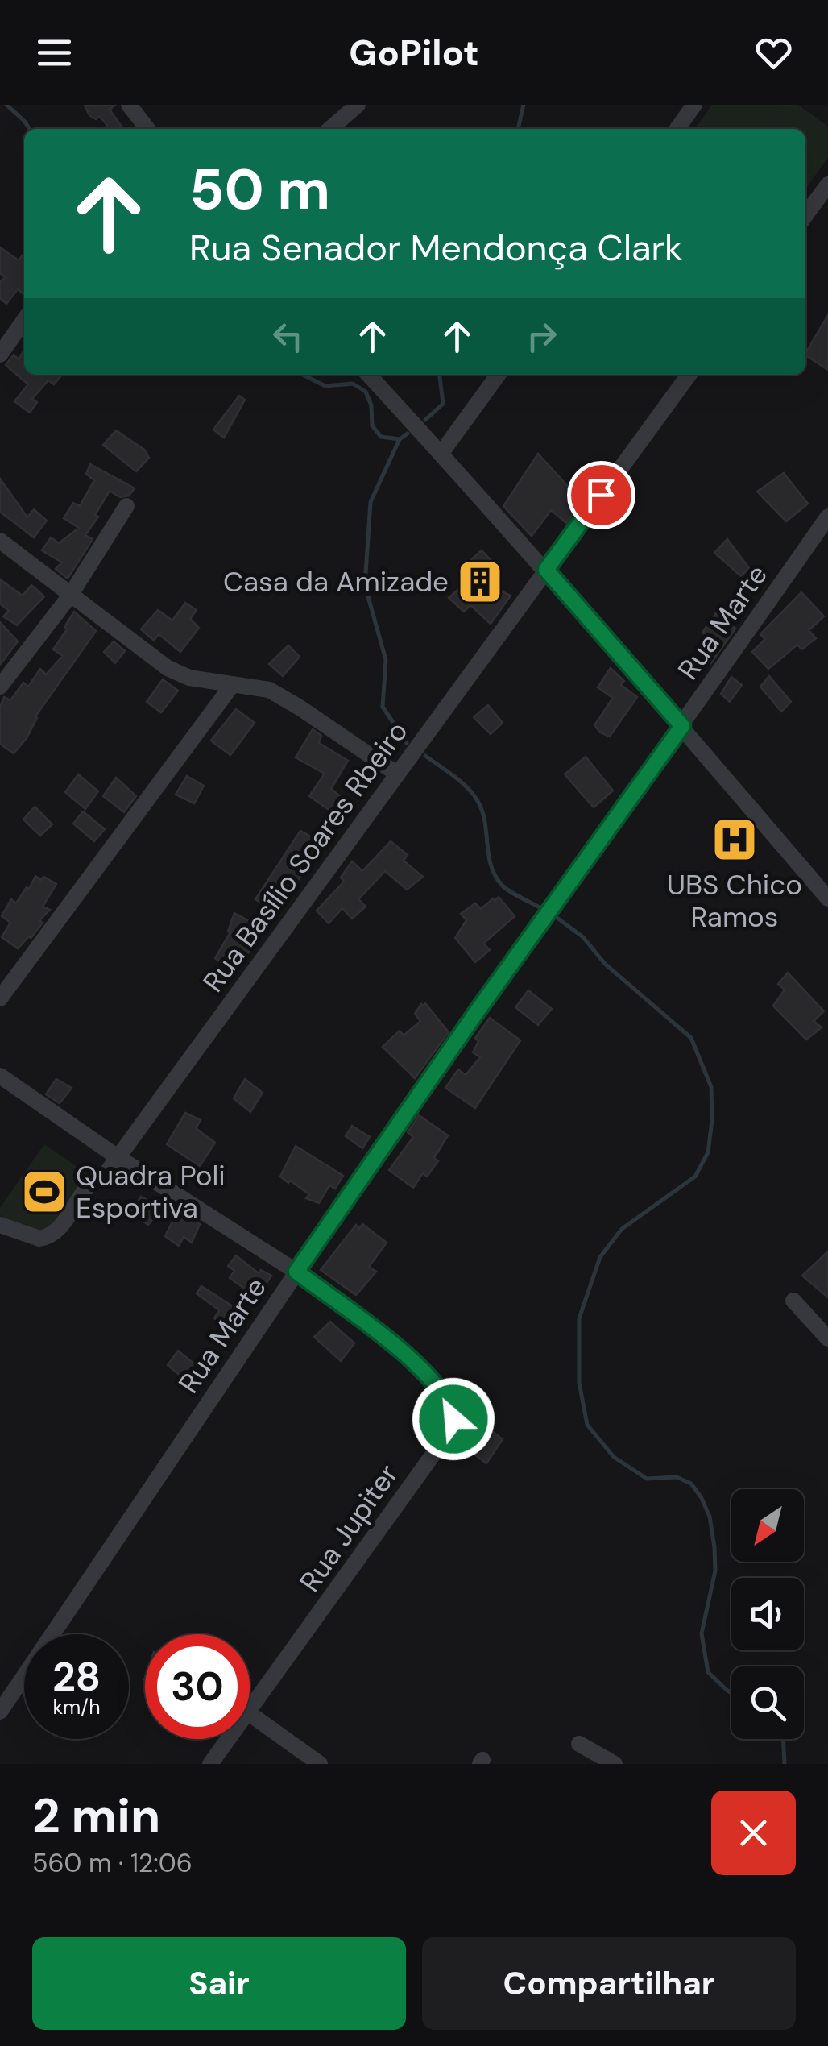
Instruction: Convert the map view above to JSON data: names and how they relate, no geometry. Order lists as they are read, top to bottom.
{
  "streets": {
    "street": ["Rua Marte", "Rua Basílio Soares Rbeiro", "Rua Jupiter"]
  },
  "crossings": [
    ["Rua Marte", "Rua Jupiter"]
  ],
  "places": {
    "building": ["Casa da Amizade"],
    "hospital": ["UBS Chico Ramos"],
    "sports": ["Quadra Poli Esportiva"]
  },
  "north": "bottom left",
  "page": {
    "header": "GoPilot",
    "turn": ["50 m", "Rua Senador Mendonça Clark"],
    "speed": "28 km/h",
    "limit": "30",
    "heading": ["2 min", "560 m · 12:06"],
    "buttons": ["Sair", "Compartilhar"]
  }
}
